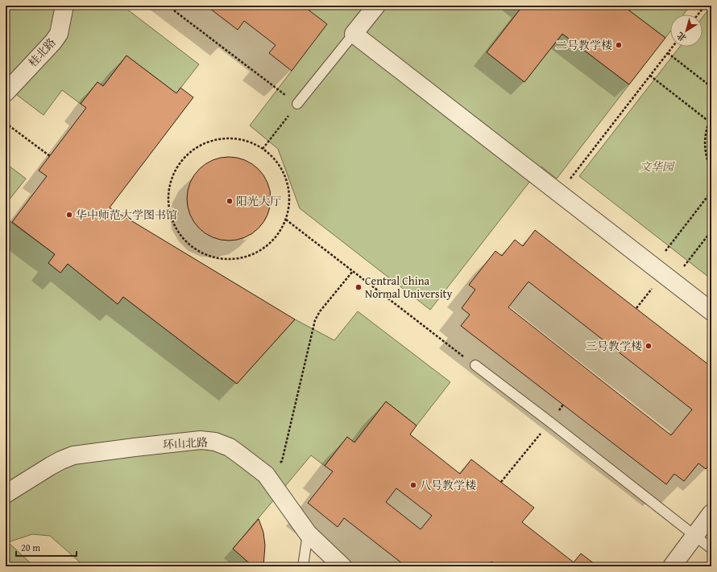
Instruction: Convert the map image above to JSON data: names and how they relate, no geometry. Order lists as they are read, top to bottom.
{
  "streets": {
    "street": ["桂北路", "环山北路"]
  },
  "parks": ["文华园"],
  "places": [
    "二号教学楼",
    "阳光大厅",
    "华中师范大学图书馆",
    "Central China Normal University",
    "三号教学楼",
    "八号教学楼"
  ],
  "scale_bar": "20 m",
  "north": "bottom left"
}
